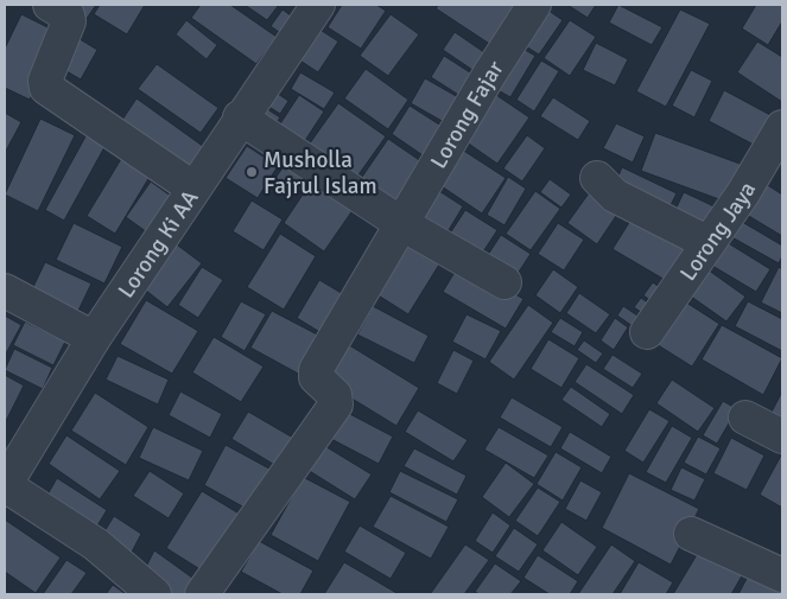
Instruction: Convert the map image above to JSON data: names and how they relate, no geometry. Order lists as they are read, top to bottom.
{
  "streets": {
    "street": ["Lorong Fajar", "Lorong Jaya", "Lorong Ki AA"]
  },
  "places": ["Musholla Fajrul Islam"]
}
